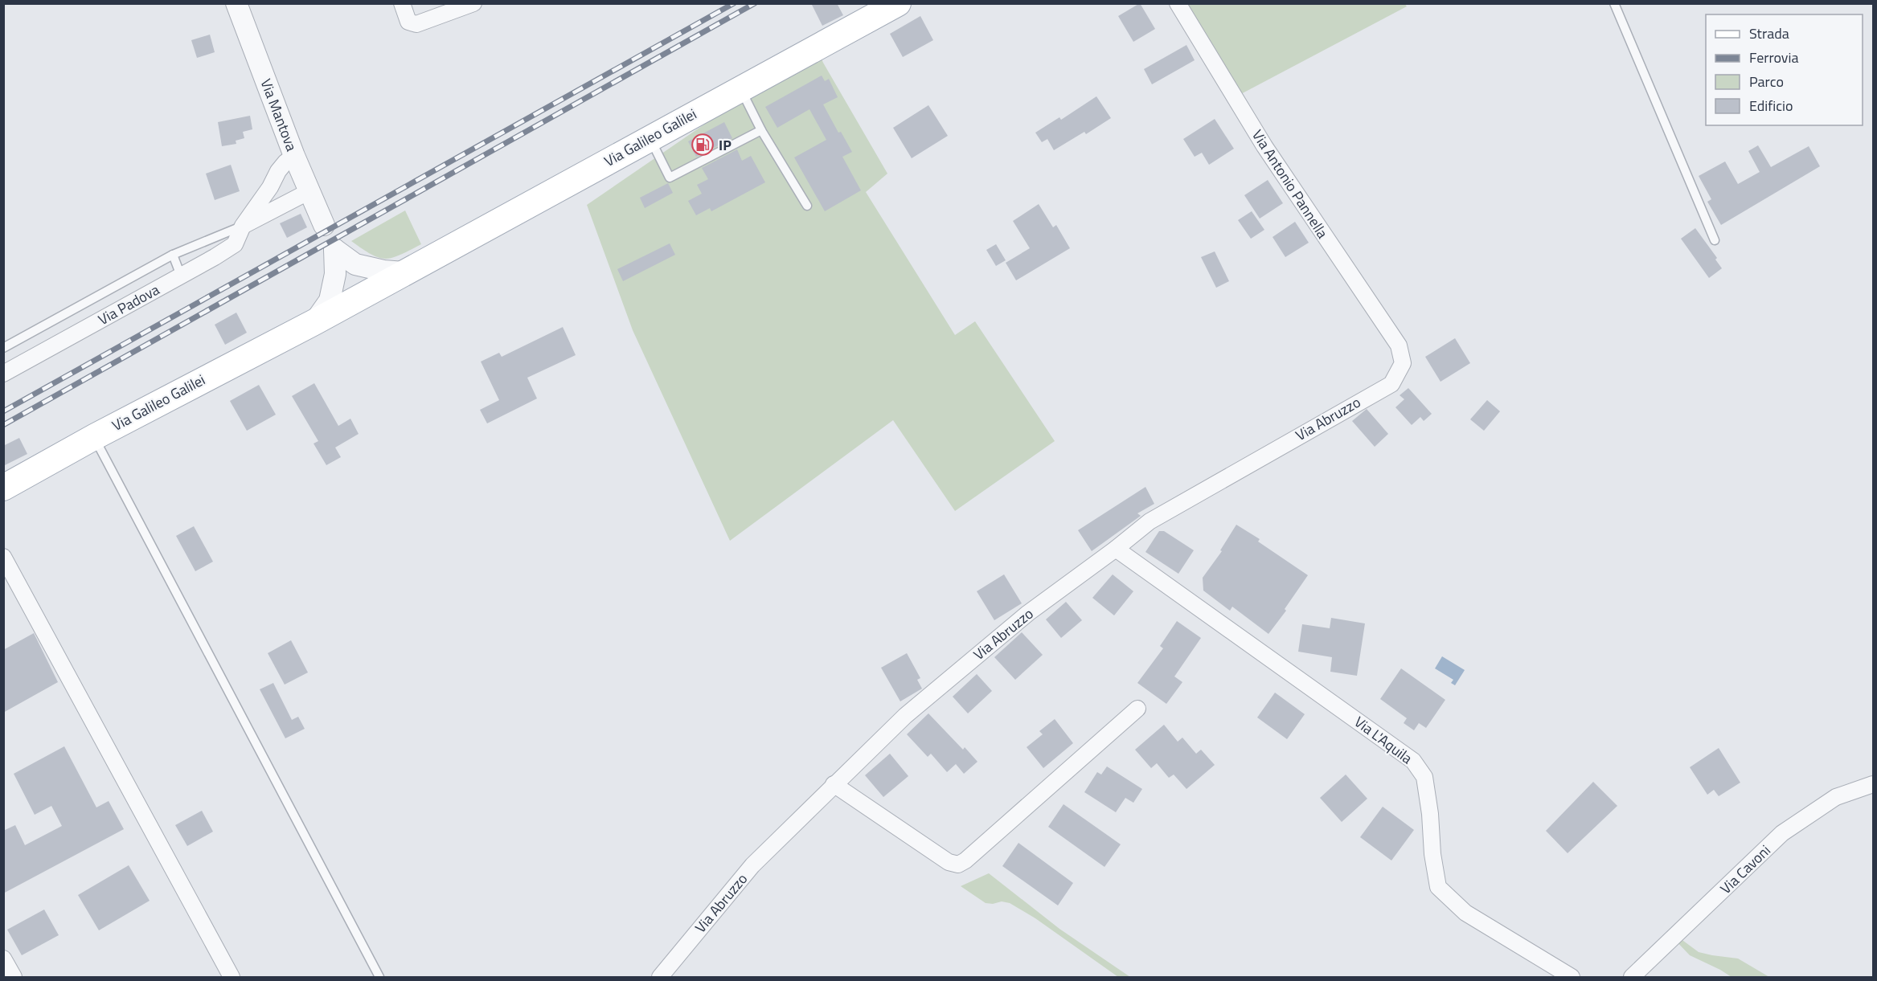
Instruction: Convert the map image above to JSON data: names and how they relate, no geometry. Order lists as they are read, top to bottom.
{
  "streets": {
    "main road": ["Via Galileo Galilei"],
    "street": [
      "Via Mantova",
      "Via Antonio Pannella",
      "Via Padova",
      "Via Abruzzo",
      "Via L'Aquila",
      "Via Cavoni"
    ]
  },
  "crossings": [
    ["Via Mantova", "Via Padova"],
    ["Via Antonio Pannella", "Via Abruzzo"],
    ["Via Abruzzo", "Via L'Aquila"]
  ],
  "places": {
    "fuel station": ["IP"]
  },
  "legend": [
    "Strada",
    "Ferrovia",
    "Parco",
    "Edificio"
  ]
}
